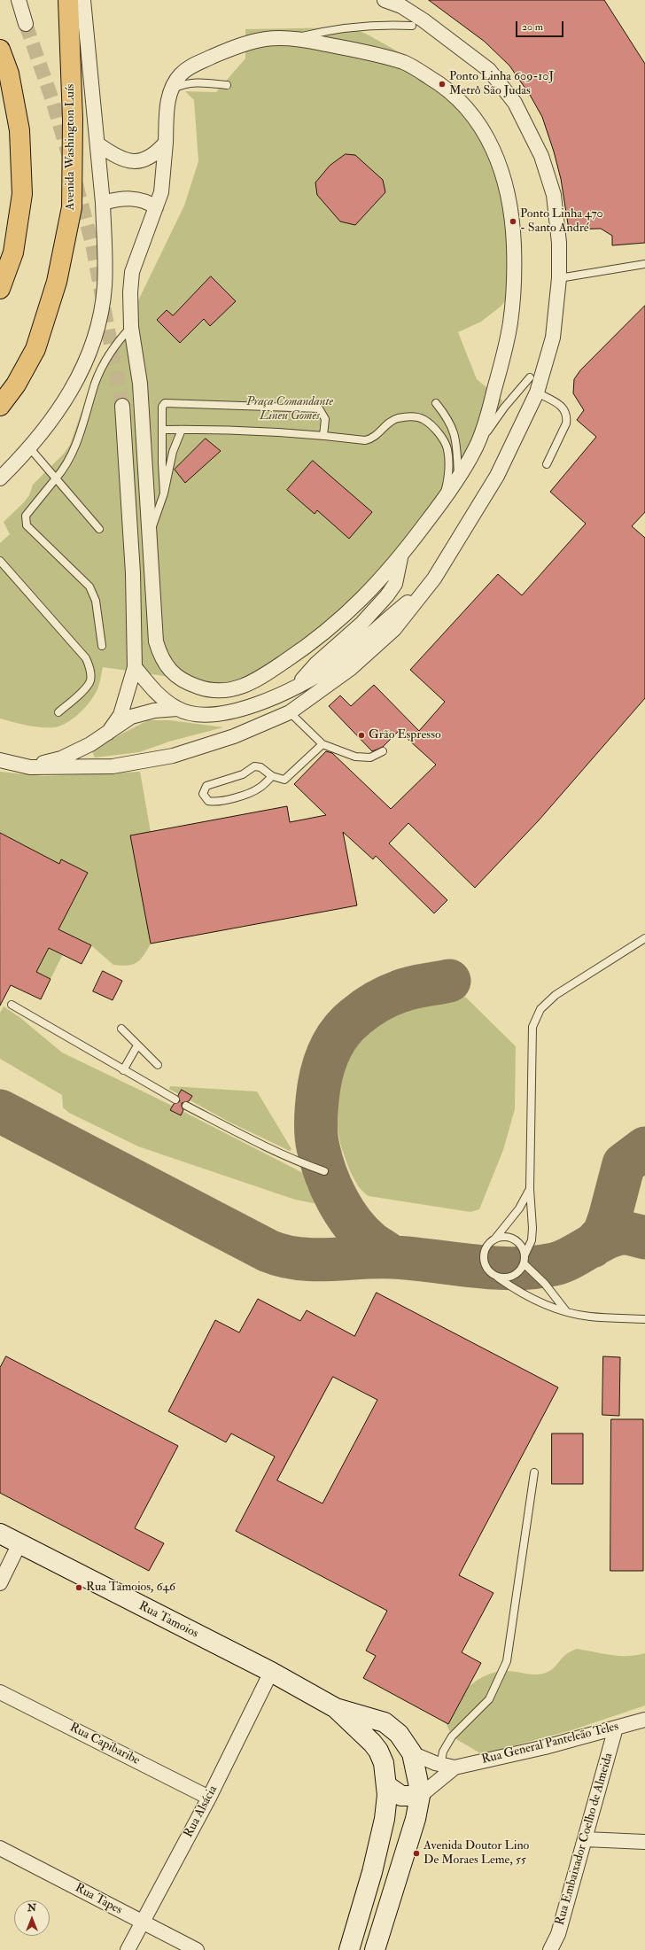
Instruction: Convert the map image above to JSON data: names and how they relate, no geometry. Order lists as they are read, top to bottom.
{
  "streets": {
    "highway": ["Avenida Washington Luís"],
    "main road": ["Rua Tamoios"],
    "street": [
      "Rua General Panteleão Teles",
      "Rua Capibaribe",
      "Rua Alsácia",
      "Rua Embaixador Coelho de Almeida",
      "Rua Tapes"
    ]
  },
  "crossings": [
    ["Rua Tamoios", "Rua General Panteleão Teles"],
    ["Rua Tamoios", "Rua Alsácia"],
    ["Rua General Panteleão Teles", "Rua Embaixador Coelho de Almeida"],
    ["Rua Capibaribe", "Rua Alsácia"],
    ["Rua Alsácia", "Rua Tapes"]
  ],
  "parks": ["Praça Comandante Lineu Gomes"],
  "places": [
    "Ponto Linha 609-10J Metrô São Judas",
    "Ponto Linha 470 - Santo André",
    "Grão Espresso",
    "Rua Tamoios, 646",
    "Avenida Doutor Lino De Moraes Leme, 55"
  ],
  "scale_bar": "20 m",
  "north": "top"
}
